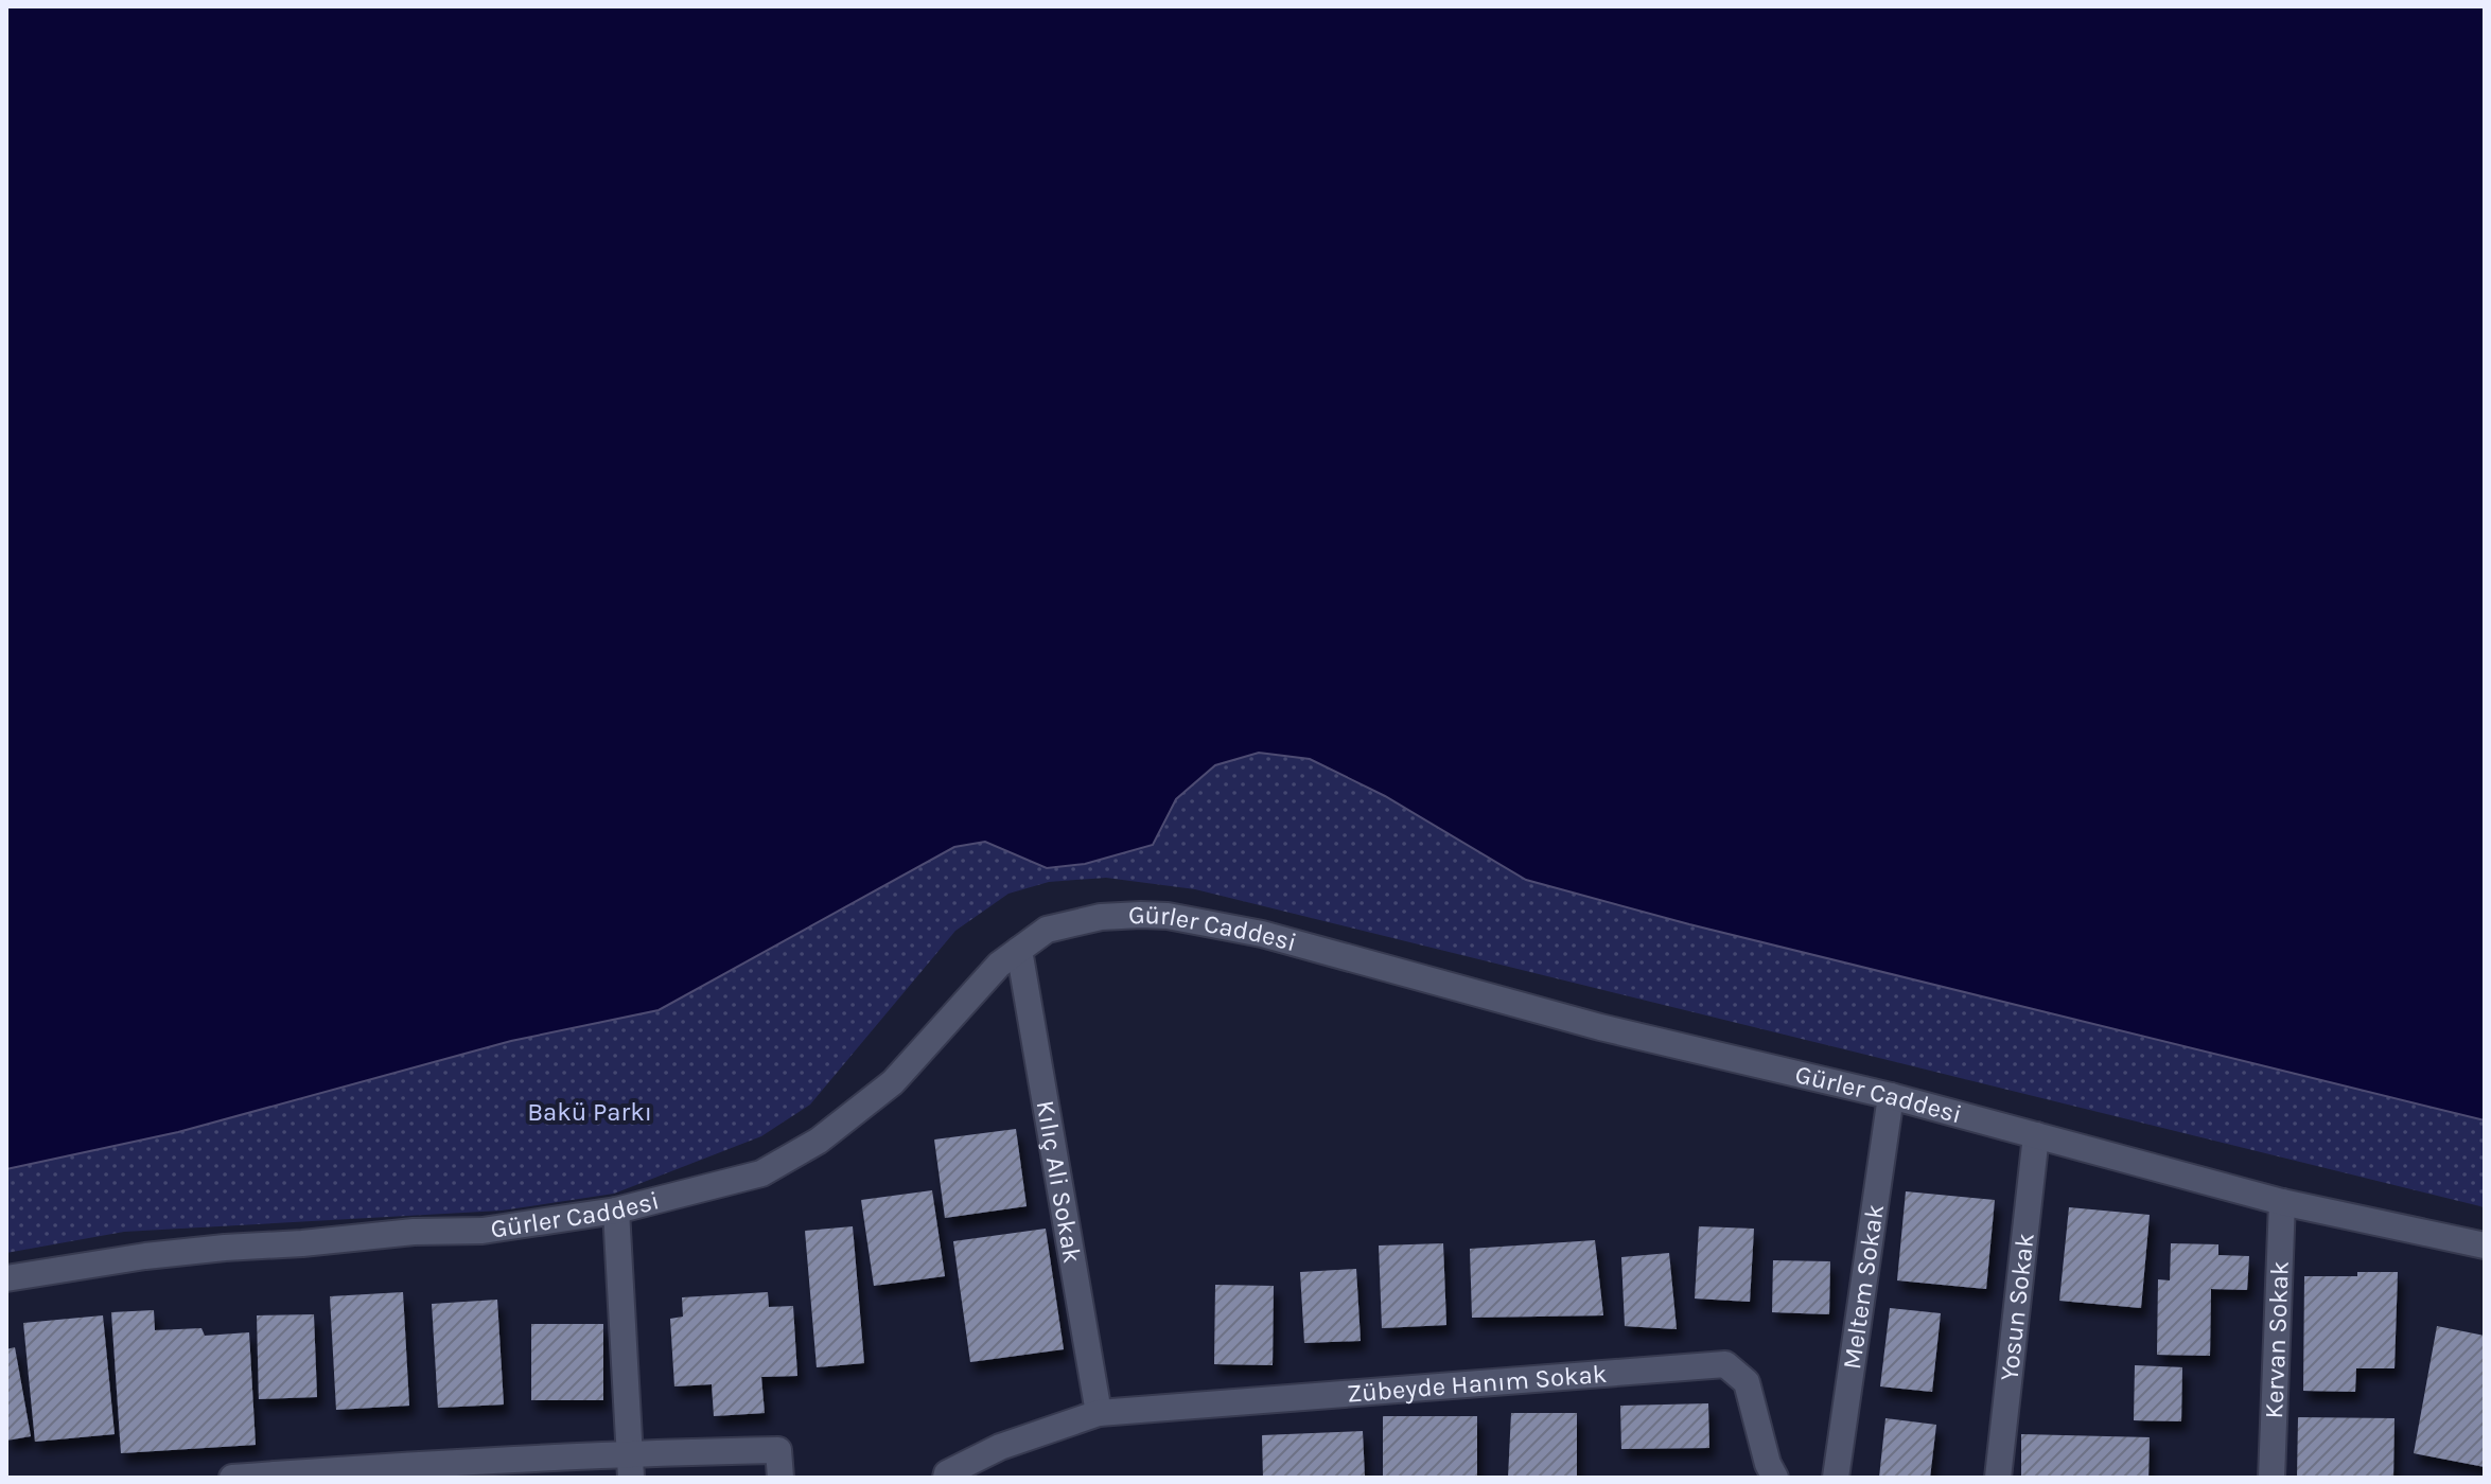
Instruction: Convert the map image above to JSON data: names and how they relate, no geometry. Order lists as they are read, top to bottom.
{
  "streets": {
    "street": [
      "Gürler Caddesi",
      "Kılıç Ali Sokak",
      "Meltem Sokak",
      "Yosun Sokak",
      "Kervan Sokak",
      "Zübeyde Hanım Sokak"
    ]
  },
  "crossings": [
    ["Gürler Caddesi", "Kılıç Ali Sokak"],
    ["Gürler Caddesi", "Meltem Sokak"],
    ["Gürler Caddesi", "Yosun Sokak"],
    ["Gürler Caddesi", "Kervan Sokak"],
    ["Kılıç Ali Sokak", "Zübeyde Hanım Sokak"]
  ],
  "parks": ["Bakü Parkı"]
}
